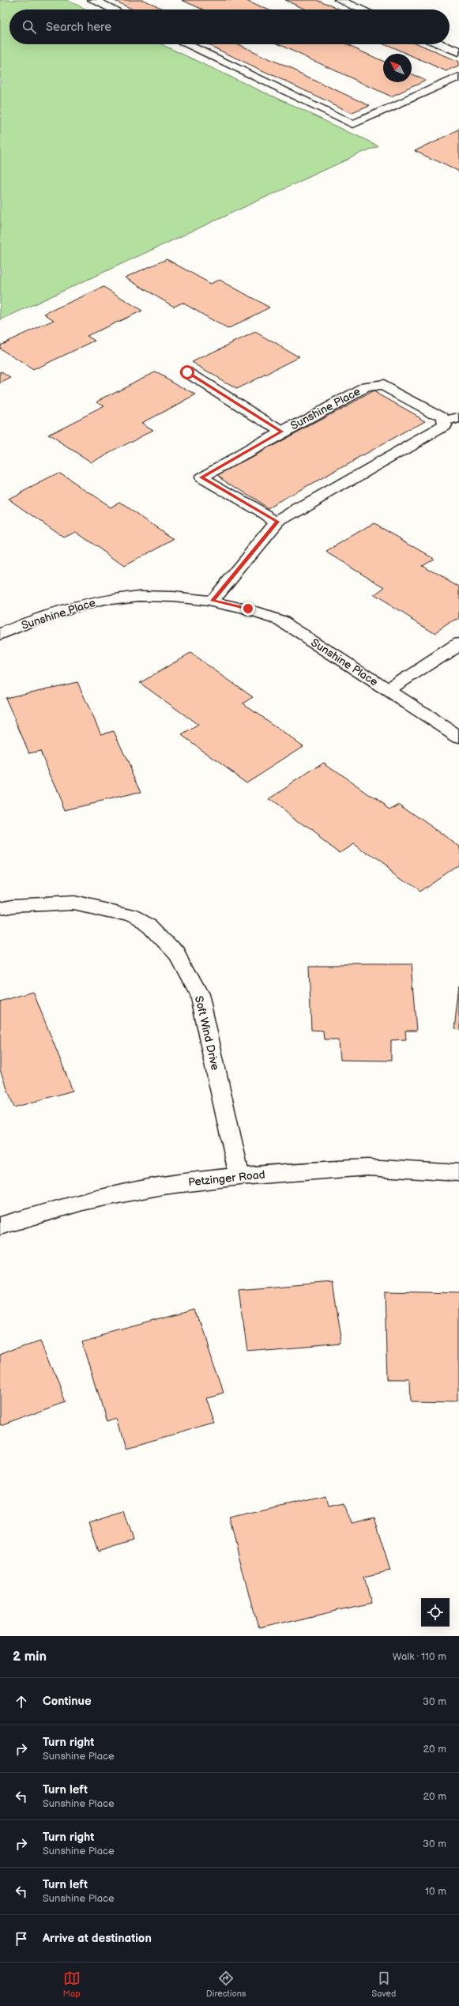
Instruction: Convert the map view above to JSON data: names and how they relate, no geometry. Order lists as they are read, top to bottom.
{
  "streets": {
    "street": ["Sunshine Place", "Soft Wind Drive", "Petzinger Road"]
  },
  "crossings": [
    ["Soft Wind Drive", "Petzinger Road"]
  ],
  "north": "top left",
  "page": {
    "search": "Search here",
    "heading": ["2 min", "Walk · 110 m"],
    "list": [
      ["Continue", "30 m"],
      ["Turn right", "Sunshine Place", "20 m"],
      ["Turn left", "Sunshine Place", "20 m"],
      ["Turn right", "Sunshine Place", "30 m"],
      ["Turn left", "Sunshine Place", "10 m"],
      "Arrive at destination"
    ],
    "nav": ["Map", "Directions", "Saved"]
  }
}
